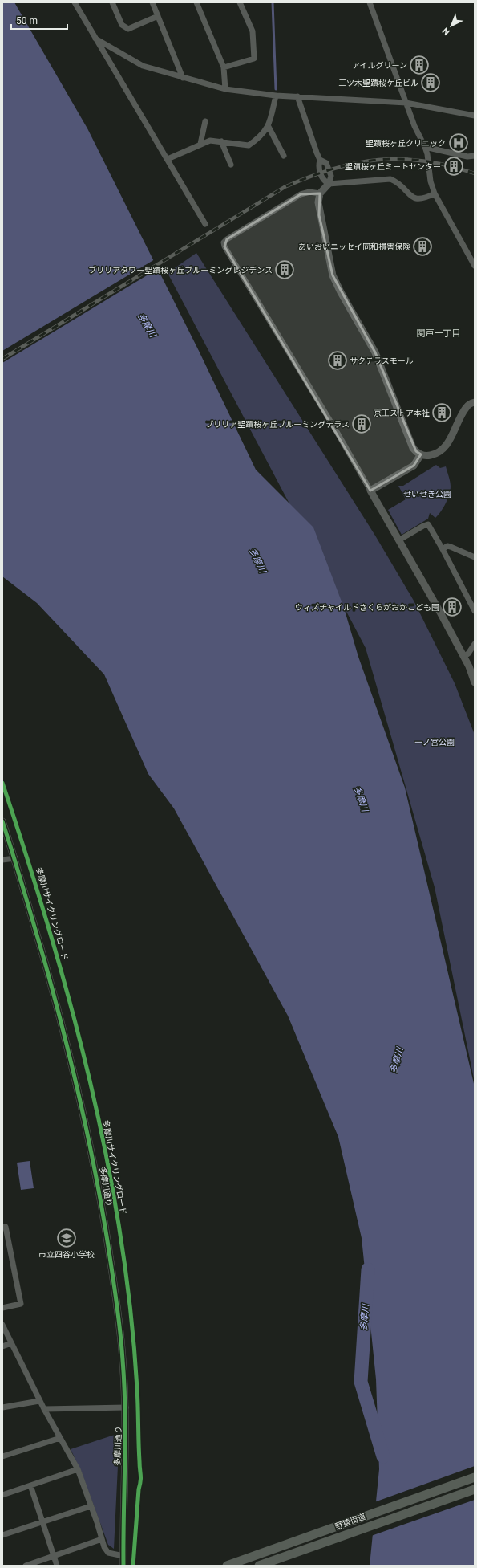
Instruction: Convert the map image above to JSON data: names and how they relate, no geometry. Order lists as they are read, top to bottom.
{
  "streets": {
    "main road": ["野猿街道"],
    "street": ["多摩川通り"],
    "cycle path": ["多摩川サイクリングロード"]
  },
  "districts": ["関戸一丁目"],
  "water": ["多摩川"],
  "parks": ["せいせき公園", "一ノ宮公園"],
  "places": {
    "building": [
      "アイルグリーン",
      "三ツ木聖蹟桜ケ丘ビル",
      "聖蹟桜ヶ丘ミートセンター",
      "あいおいニッセイ同和損害保険",
      "ブリリアタワー聖蹟桜ヶ丘ブルーミングレジデンス",
      "サクテラスモール",
      "京王ストア本社",
      "ブリリア聖蹟桜ヶ丘ブルーミングテラス",
      "ウィズチャイルドさくらがおかこども園"
    ],
    "hospital": ["聖蹟桜ヶ丘クリニック"],
    "school or university": ["市立四谷小学校"]
  },
  "scale_bar": "50 m",
  "north": "bottom left"
}
